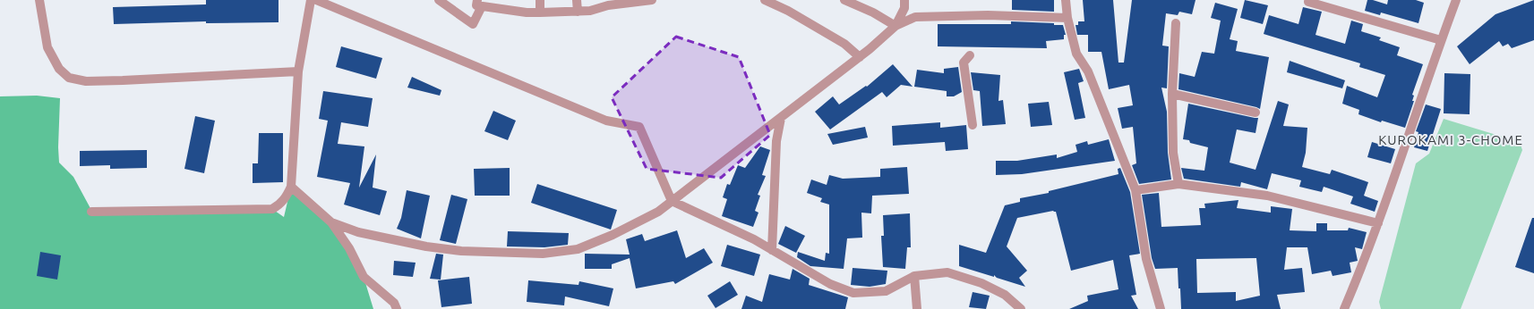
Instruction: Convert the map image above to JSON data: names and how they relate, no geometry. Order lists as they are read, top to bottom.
{
  "districts": ["KUROKAMI 3-CHOME"]
}
